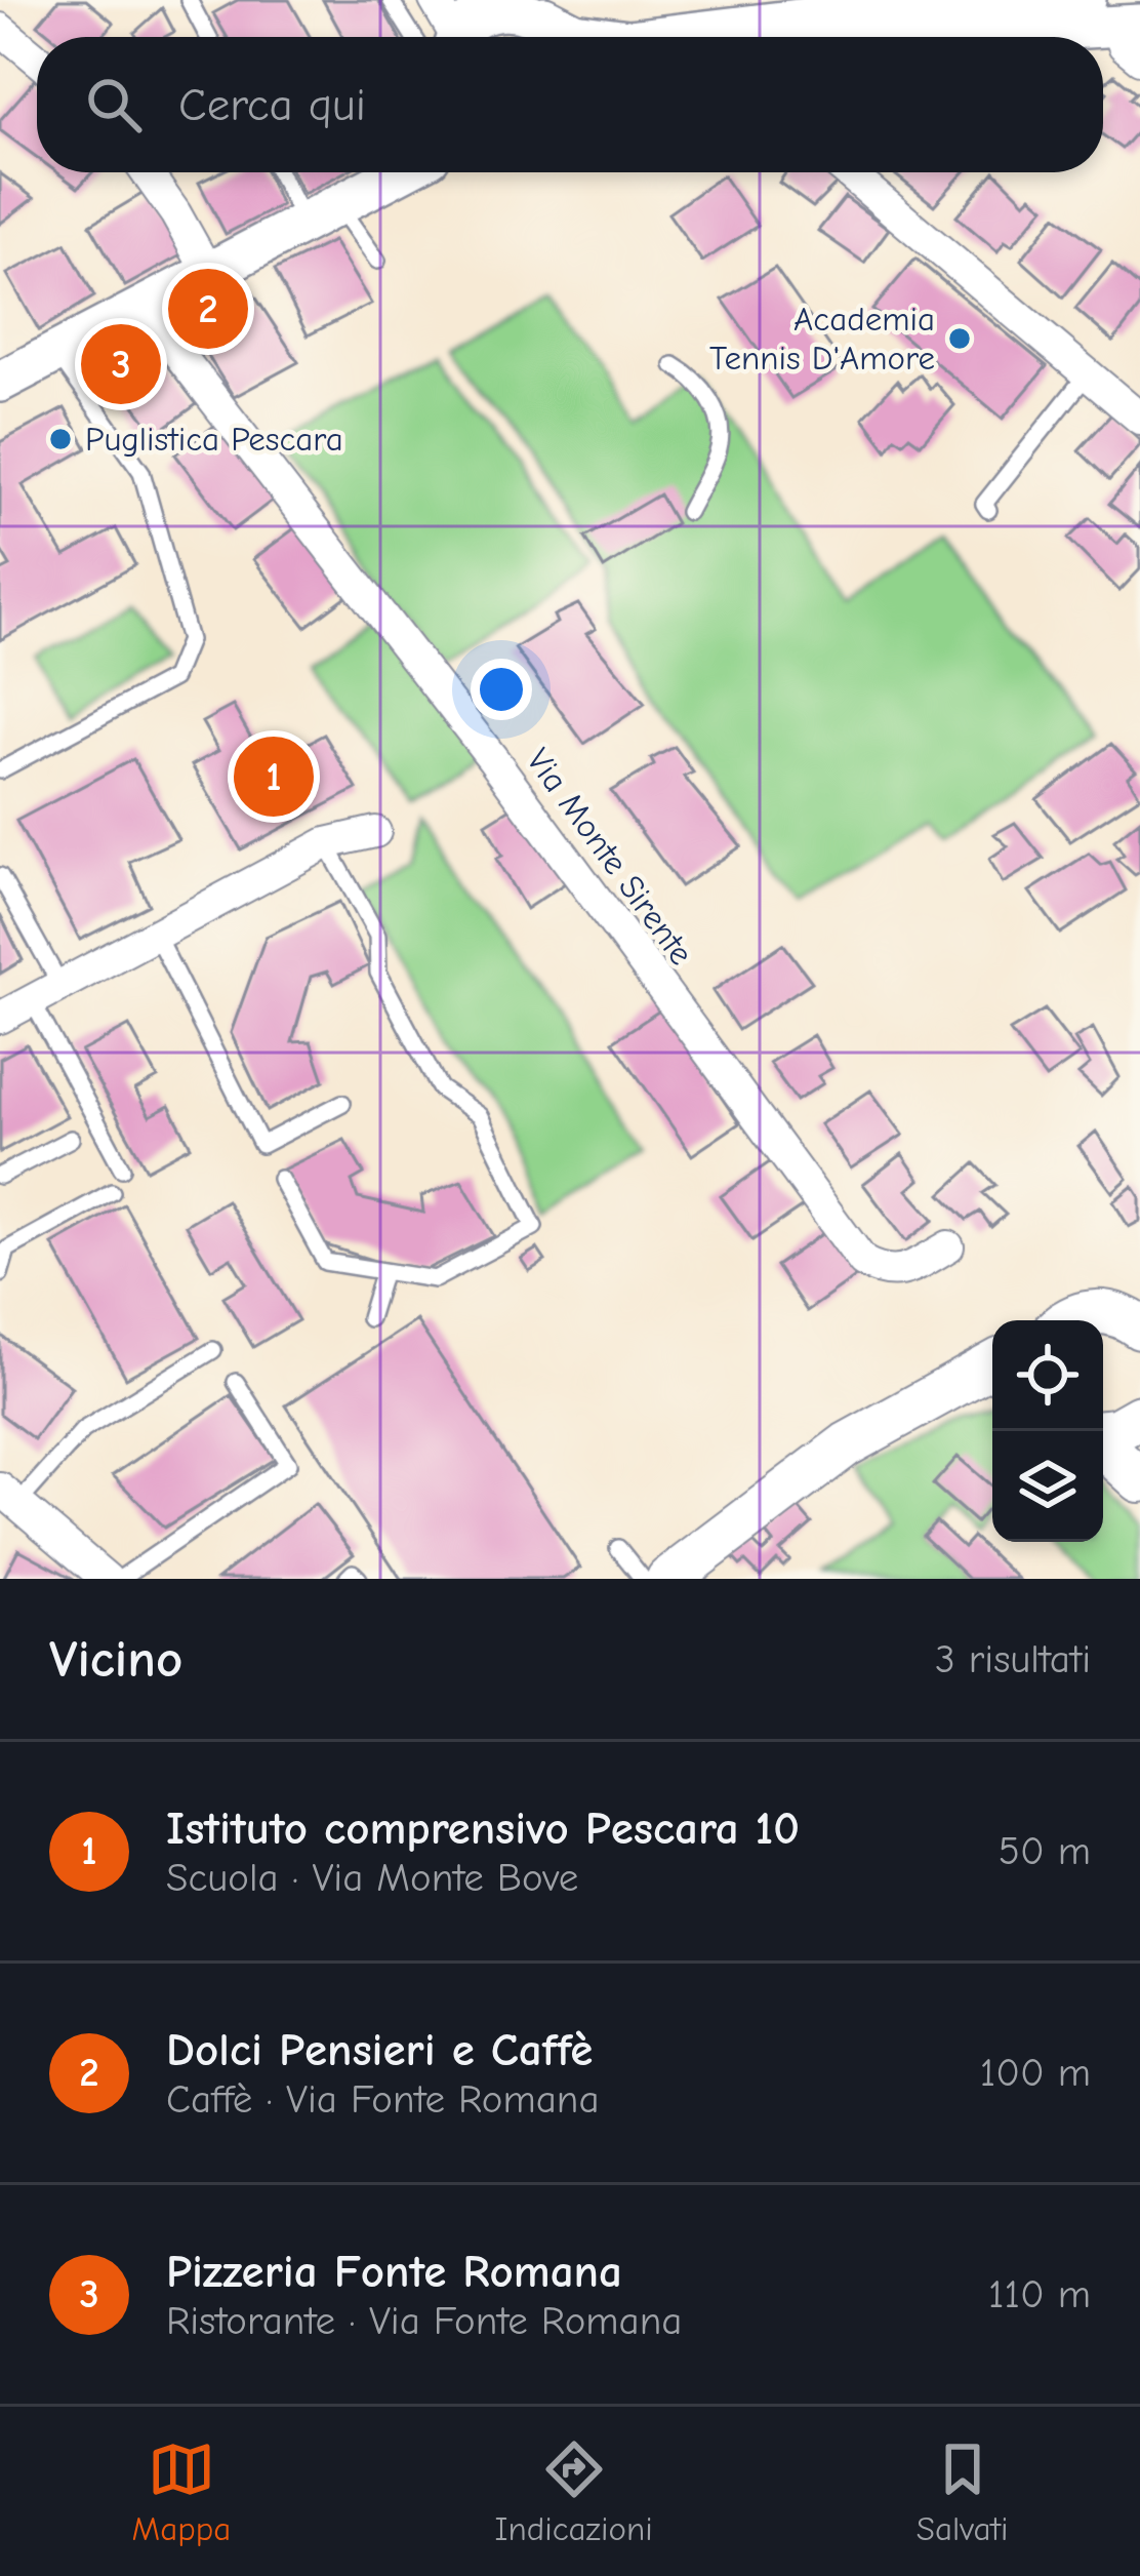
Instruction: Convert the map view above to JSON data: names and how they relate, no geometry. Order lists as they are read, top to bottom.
{
  "streets": {
    "street": ["Via Monte Sirente"]
  },
  "places": ["Academia Tennis D'Amore", "Puglistica Pescara"],
  "page": {
    "search": "Cerca qui",
    "pins": ["2", "3", "1"],
    "heading": ["Vicino", "3 risultati"],
    "list": [
      {
        "mark": "1",
        "name": "Istituto comprensivo Pescara 10",
        "note": "Scuola · Via Monte Bove",
        "value": "50 m"
      },
      {
        "mark": "2",
        "name": "Dolci Pensieri e Caffè",
        "note": "Caffè · Via Fonte Romana",
        "value": "100 m"
      },
      {
        "mark": "3",
        "name": "Pizzeria Fonte Romana",
        "note": "Ristorante · Via Fonte Romana",
        "value": "110 m"
      }
    ],
    "nav": ["Mappa", "Indicazioni", "Salvati"]
  }
}
